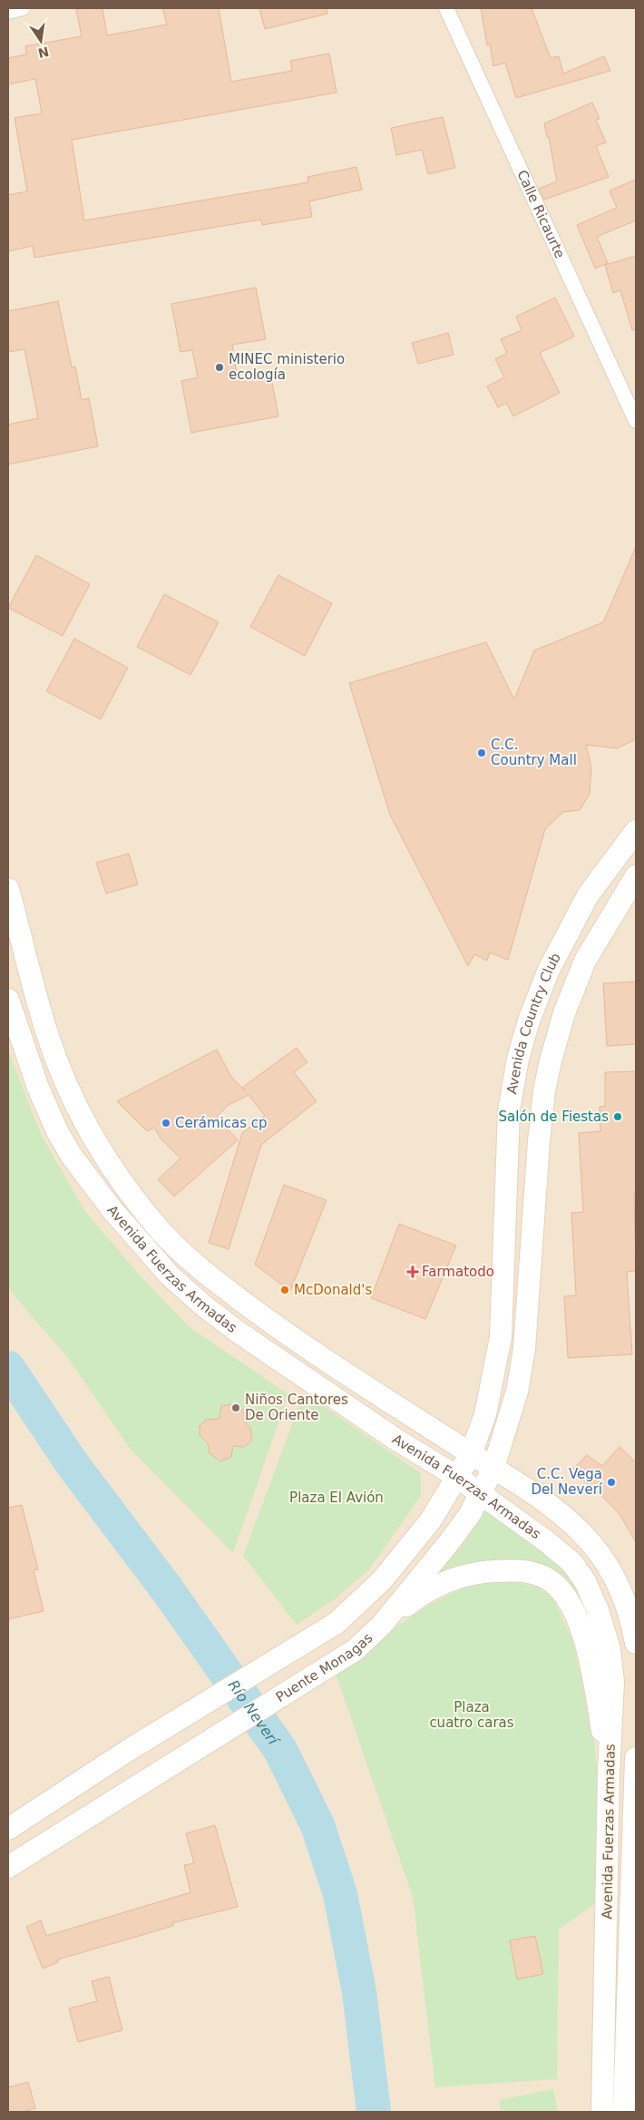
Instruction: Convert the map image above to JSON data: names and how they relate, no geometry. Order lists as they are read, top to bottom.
{
  "streets": {
    "street": [
      "Calle Ricaurte",
      "Avenida Country Club",
      "Avenida Fuerzas Armadas",
      "Puente Monagas"
    ]
  },
  "crossings": [
    ["Avenida Country Club", "Avenida Fuerzas Armadas"],
    ["Avenida Country Club", "Puente Monagas"],
    ["Avenida Fuerzas Armadas", "Puente Monagas"]
  ],
  "water": ["Río Neverí"],
  "parks": ["Plaza El Avión", "Plaza cuatro caras"],
  "places": {
    "other": [
      "MINEC ministerio ecología",
      "C.C. Country Mall",
      "Salón de Fiestas",
      "Cerámicas cp",
      "McDonald's",
      "Niños Cantores De Oriente",
      "C.C. Vega Del Neverí"
    ],
    "health": ["Farmatodo"]
  },
  "north": "bottom"
}
